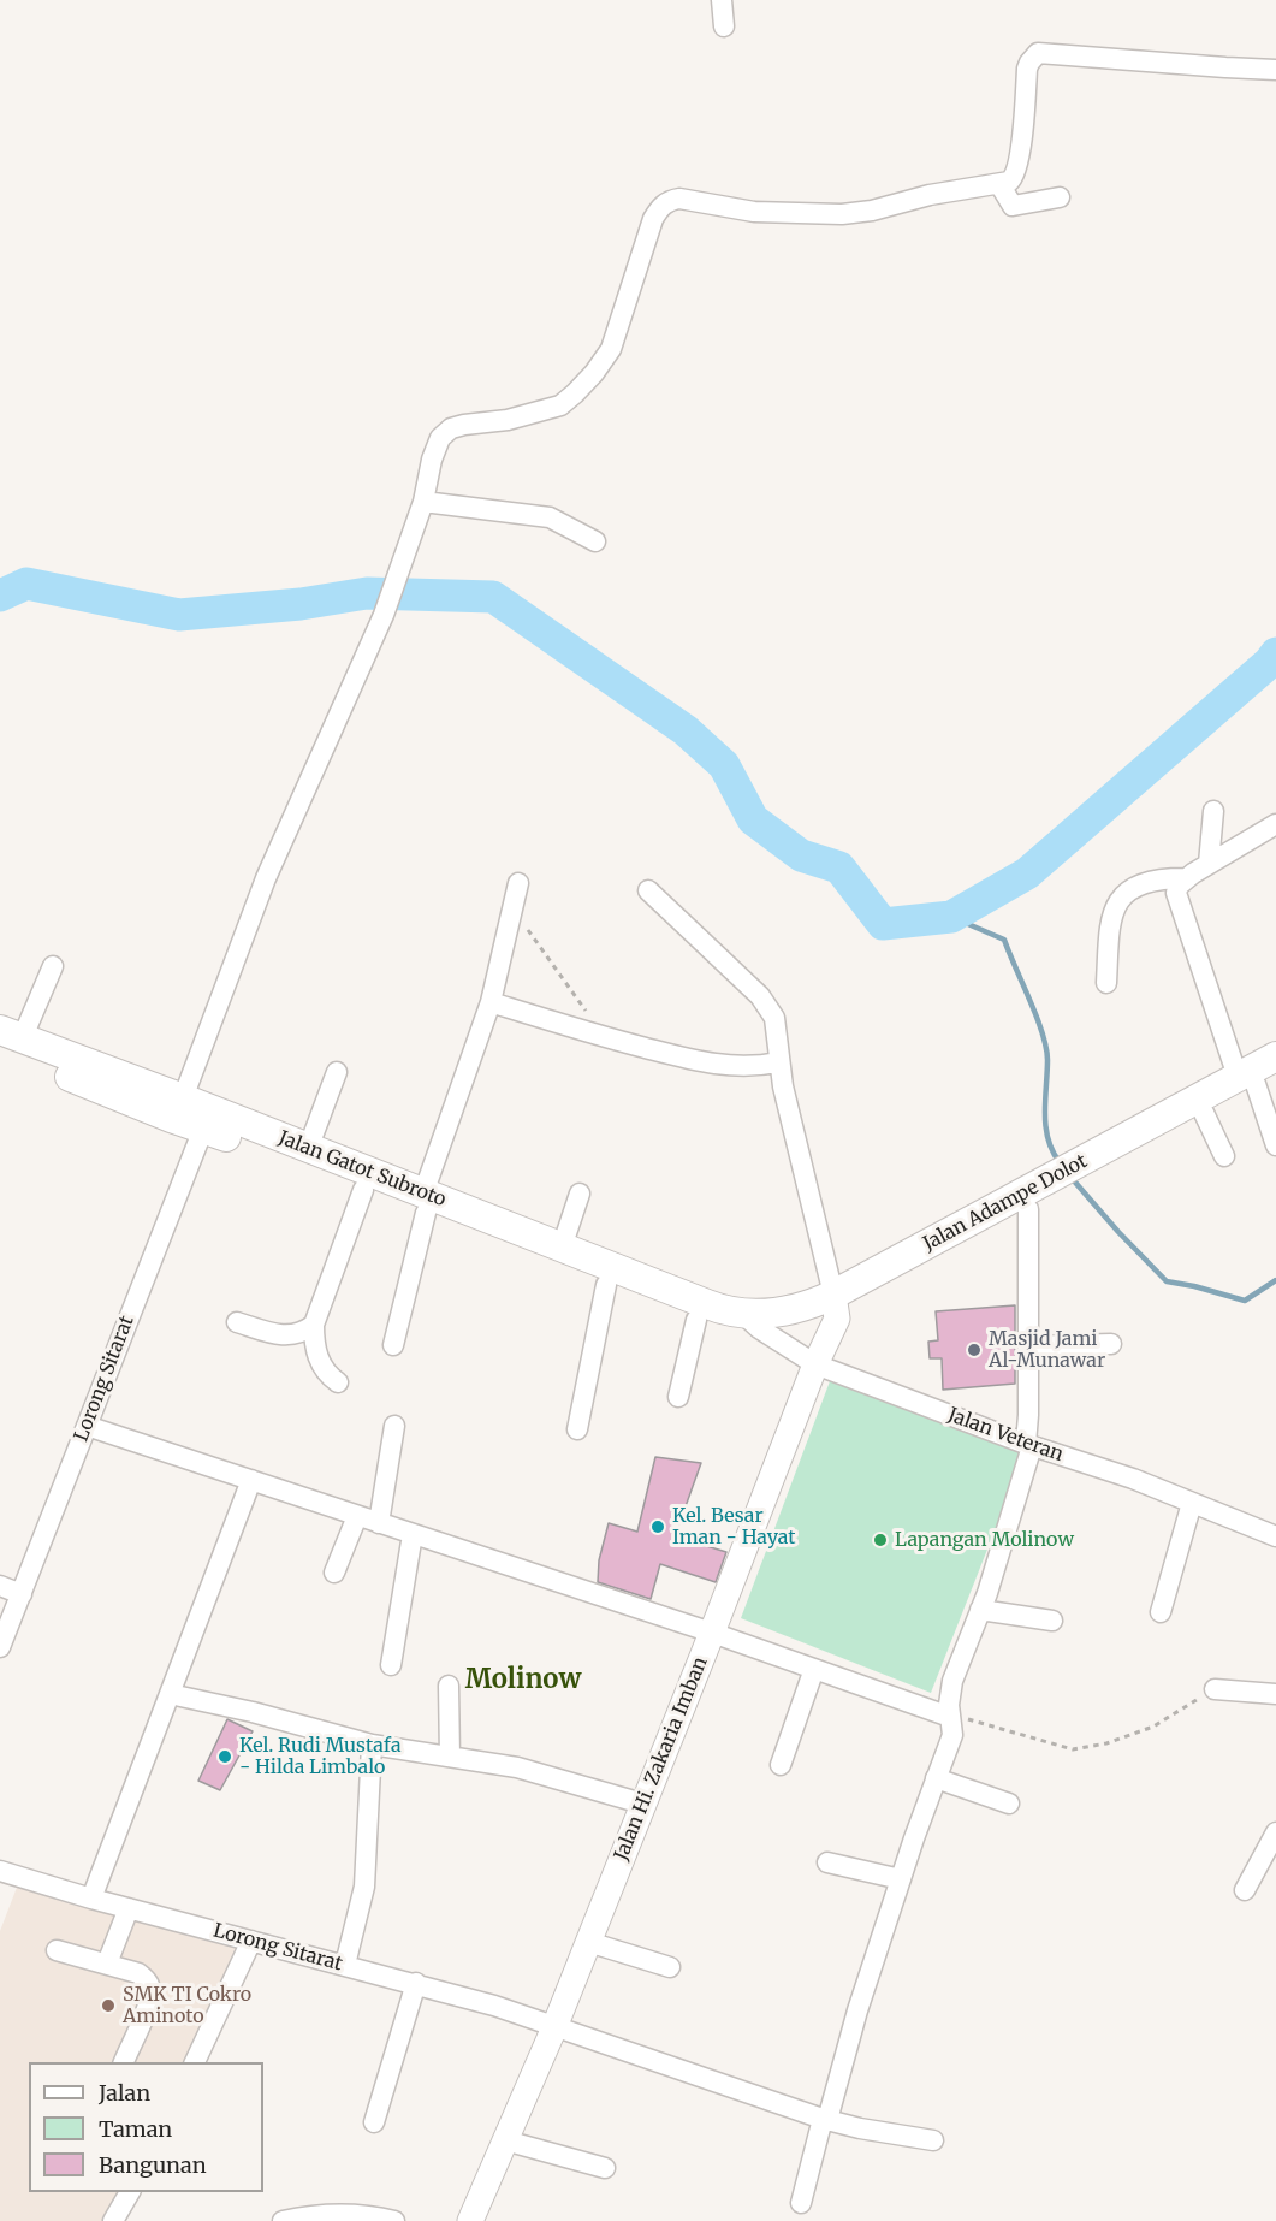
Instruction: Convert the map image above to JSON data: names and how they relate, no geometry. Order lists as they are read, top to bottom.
{
  "streets": {
    "highway": ["Jalan Gatot Subroto", "Jalan Adampe Dolot"],
    "main road": ["Jalan Hi. Zakaria Imban"],
    "street": ["Lorong Sitarat", "Jalan Veteran"]
  },
  "crossings": [
    ["Jalan Gatot Subroto", "Jalan Adampe Dolot"],
    ["Jalan Gatot Subroto", "Lorong Sitarat"],
    ["Jalan Gatot Subroto", "Jalan Veteran"],
    ["Jalan Adampe Dolot", "Jalan Veteran"],
    ["Jalan Adampe Dolot", "Jalan Hi. Zakaria Imban"],
    ["Lorong Sitarat", "Jalan Hi. Zakaria Imban"],
    ["Jalan Veteran", "Jalan Hi. Zakaria Imban"]
  ],
  "districts": ["Molinow"],
  "places": [
    "Masjid Jami Al-Munawar",
    "Kel. Besar Iman - Hayat",
    "Lapangan Molinow",
    "Kel. Rudi Mustafa - Hilda Limbalo",
    "SMK TI Cokro Aminoto"
  ],
  "legend": ["Jalan", "Taman", "Bangunan"]
}
